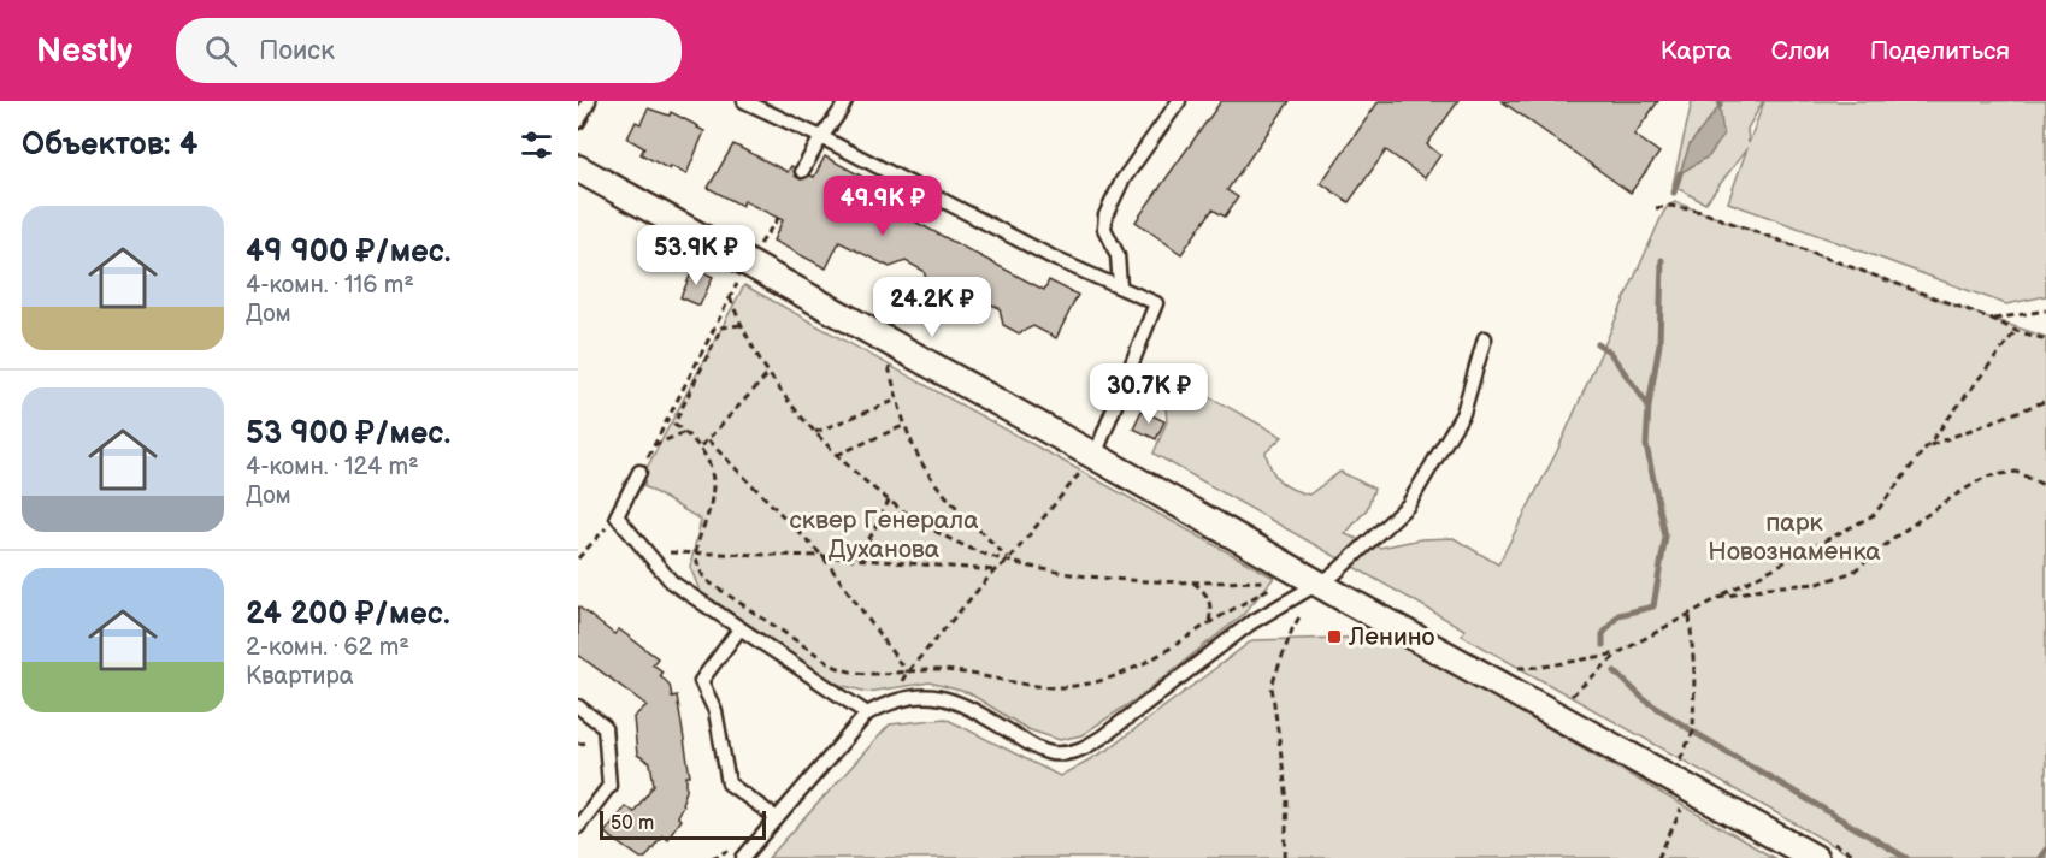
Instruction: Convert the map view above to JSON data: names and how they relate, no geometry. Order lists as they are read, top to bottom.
{
  "parks": ["сквер Генерала Духанова", "парк Новознаменка"],
  "places": {
    "transit": ["Ленино"]
  },
  "scale_bar": "50 m",
  "page": {
    "header": "Nestly",
    "search": "Поиск",
    "nav": ["Карта", "Слои", "Поделиться"],
    "heading": "Объектов: 4",
    "price": [
      "49.9K ₽",
      "53.9K ₽",
      "24.2K ₽",
      "30.7K ₽"
    ],
    "list": [
      {
        "name": "49 900 ₽/мес.",
        "note": "4-комн. · 116 m² · Дом"
      },
      {
        "name": "53 900 ₽/мес.",
        "note": "4-комн. · 124 m² · Дом"
      },
      {
        "name": "24 200 ₽/мес.",
        "note": "2-комн. · 62 m² · Квартира"
      }
    ],
    "scale": "50 m"
  }
}
